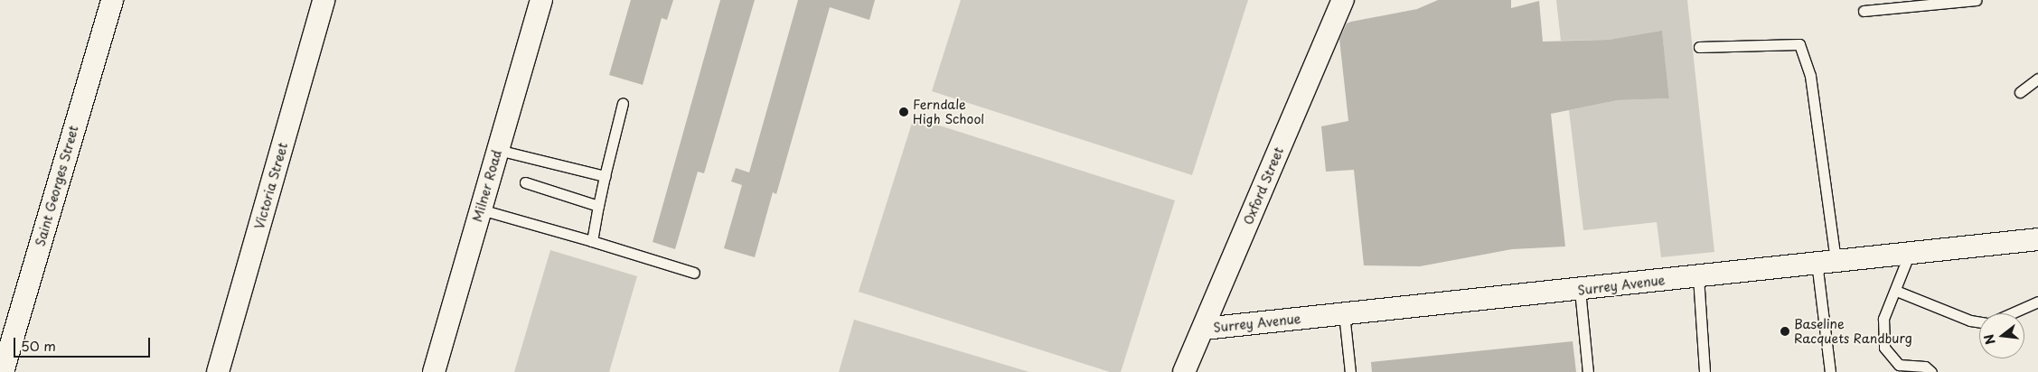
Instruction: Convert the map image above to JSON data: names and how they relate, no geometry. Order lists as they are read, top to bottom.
{
  "streets": {
    "street": [
      "Saint Georges Street",
      "Victoria Street",
      "Milner Road",
      "Oxford Street",
      "Surrey Avenue"
    ]
  },
  "crossings": [
    ["Oxford Street", "Surrey Avenue"]
  ],
  "places": ["Ferndale High School", "Baseline Racquets Randburg"],
  "scale_bar": "50 m",
  "north": "left"
}
